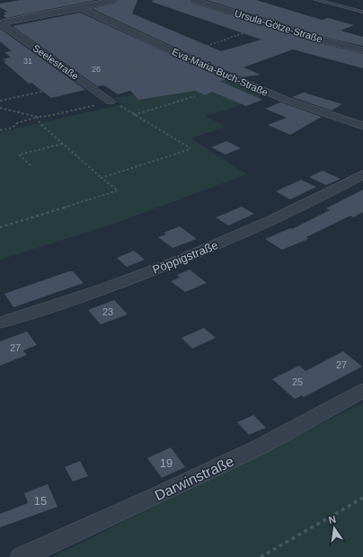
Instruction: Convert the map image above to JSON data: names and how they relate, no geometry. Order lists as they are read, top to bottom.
{
  "streets": {
    "street": [
      "Ursula-Götze-Straße",
      "Seelestraße",
      "Eva-Maria-Buch-Straße",
      "Pöppigstraße",
      "Darwinstraße"
    ]
  },
  "house_numbers": [
    "31",
    "26",
    "23",
    "27",
    "27",
    "25",
    "19",
    "15"
  ],
  "north": "top"
}
